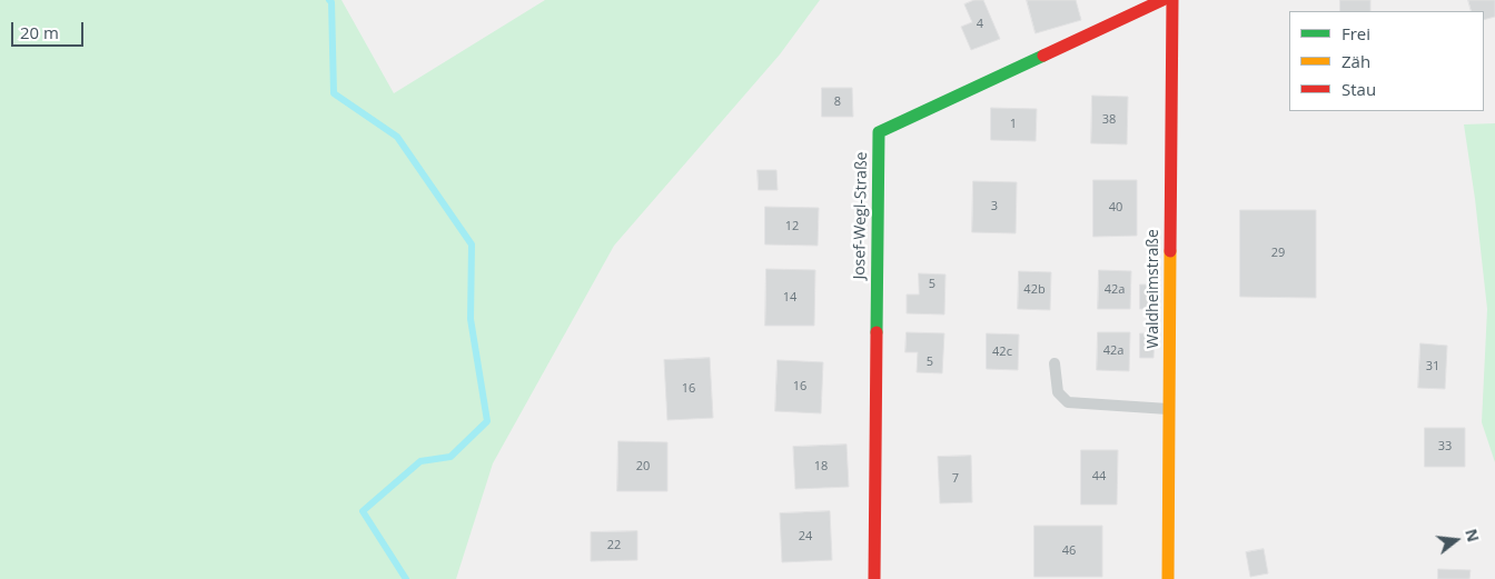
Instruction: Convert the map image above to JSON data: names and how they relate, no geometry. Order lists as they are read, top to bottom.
{
  "streets": {
    "street": ["Josef-Wegl-Straße", "Waldheimstraße"]
  },
  "house_numbers": [
    "4",
    "8",
    "38",
    "1",
    "3",
    "40",
    "12",
    "29",
    "5",
    "42b",
    "42a",
    "14",
    "42a",
    "42c",
    "5",
    "31",
    "16",
    "16",
    "33",
    "20",
    "18",
    "44",
    "7",
    "24",
    "22",
    "46"
  ],
  "legend": ["Frei", "Zäh", "Stau"],
  "scale_bar": "20 m",
  "north": "right"
}
